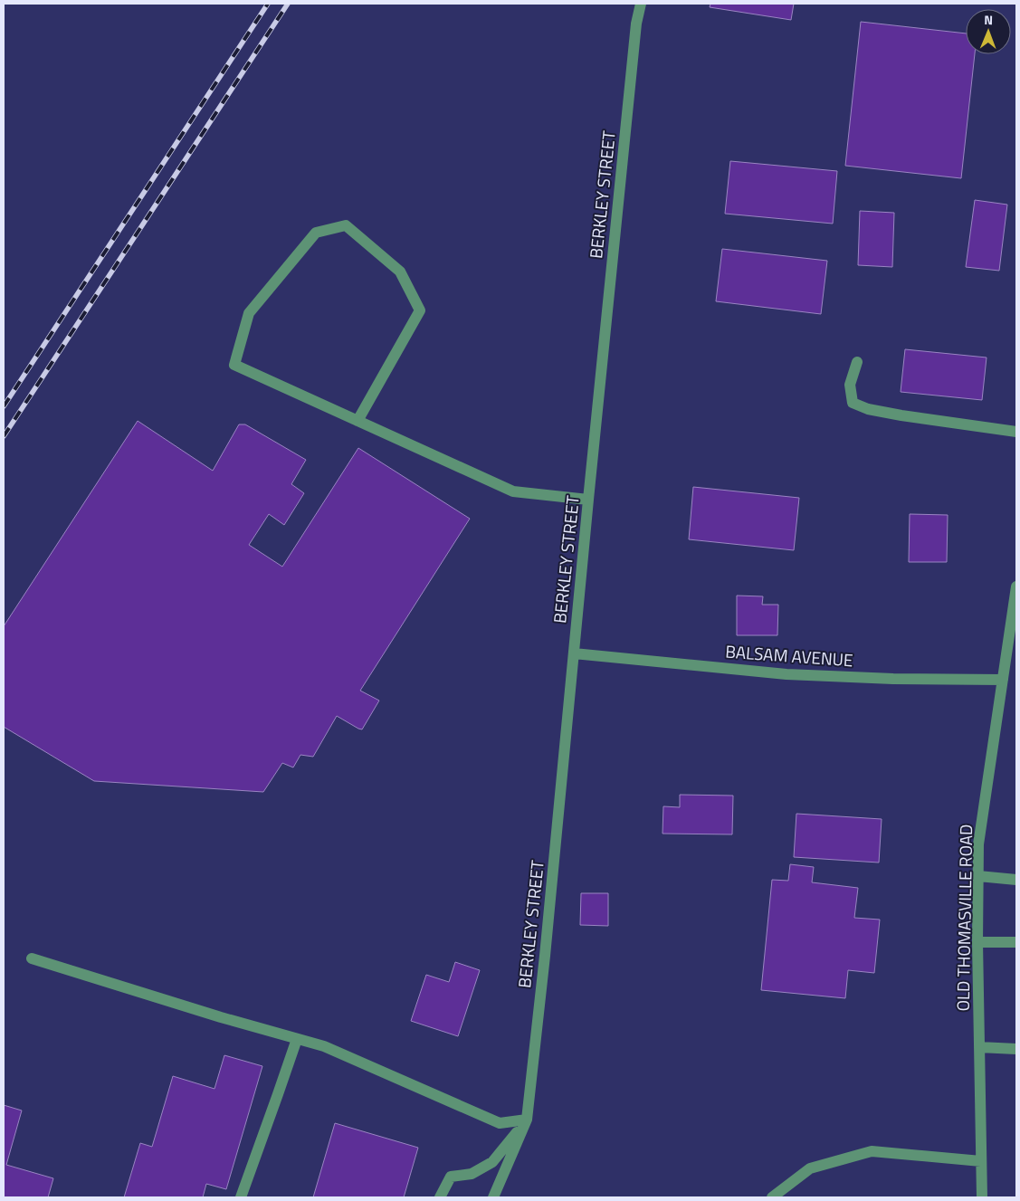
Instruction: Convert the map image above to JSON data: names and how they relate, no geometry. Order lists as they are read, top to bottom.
{
  "streets": {
    "street": ["BERKLEY STREET", "BALSAM AVENUE", "OLD THOMASVILLE ROAD"]
  },
  "crossings": [
    ["BERKLEY STREET", "BALSAM AVENUE"],
    ["BALSAM AVENUE", "OLD THOMASVILLE ROAD"]
  ],
  "north": "top"
}
